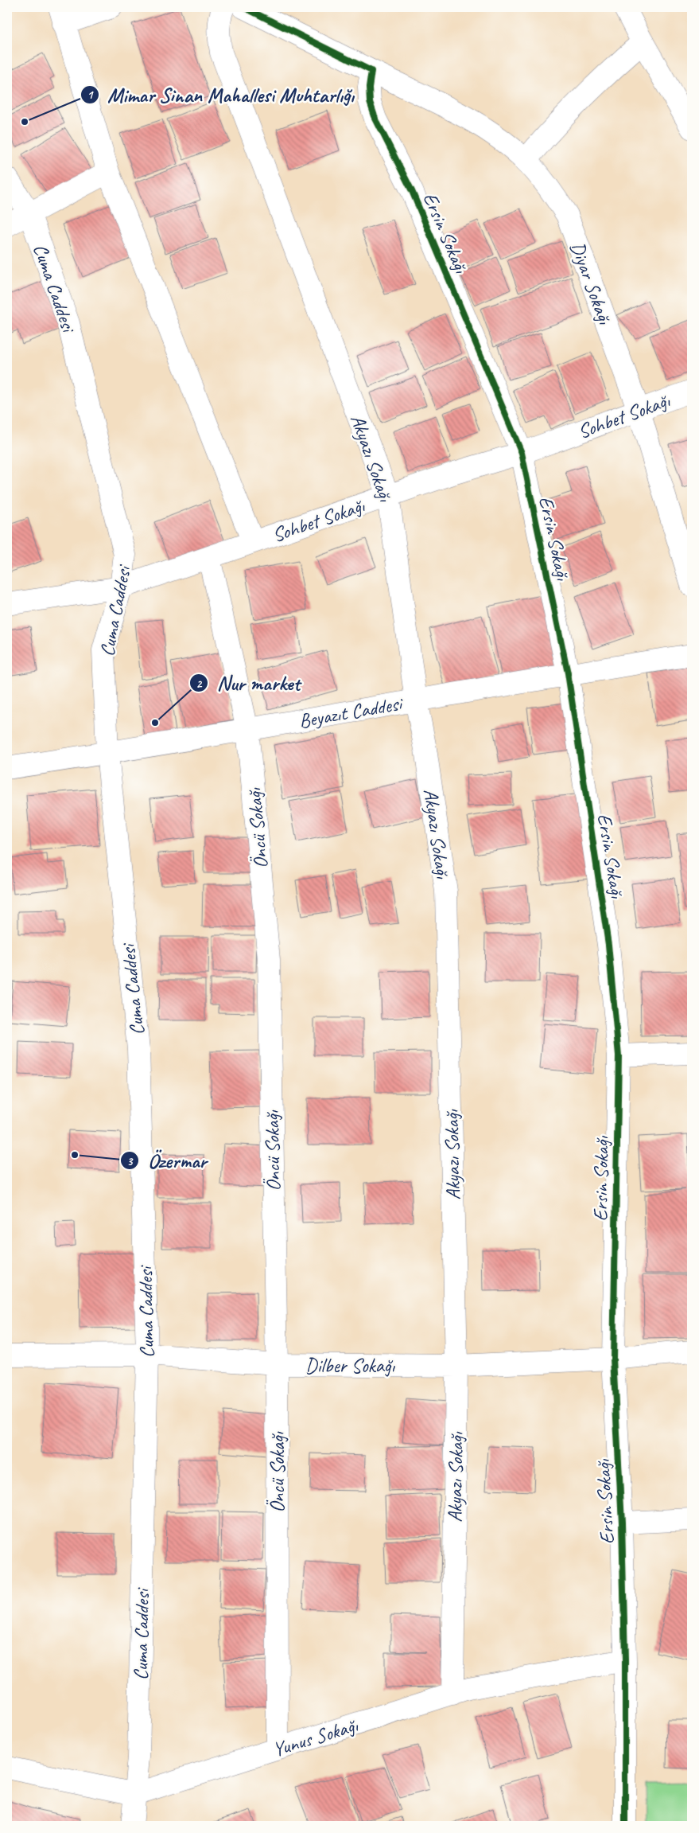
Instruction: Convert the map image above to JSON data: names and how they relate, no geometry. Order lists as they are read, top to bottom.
{
  "streets": {
    "street": [
      "Ersin Sokağı",
      "Diyar Sokağı",
      "Cuma Caddesi",
      "Sohbet Sokağı",
      "Akyazı Sokağı",
      "Beyazıt Caddesi",
      "Öncü Sokağı",
      "Dilber Sokağı",
      "Yunus Sokağı"
    ]
  },
  "crossings": [
    ["Ersin Sokağı", "Diyar Sokağı"],
    ["Ersin Sokağı", "Sohbet Sokağı"],
    ["Ersin Sokağı", "Beyazıt Caddesi"],
    ["Ersin Sokağı", "Dilber Sokağı"],
    ["Ersin Sokağı", "Yunus Sokağı"],
    ["Diyar Sokağı", "Sohbet Sokağı"],
    ["Cuma Caddesi", "Sohbet Sokağı"],
    ["Cuma Caddesi", "Beyazıt Caddesi"],
    ["Cuma Caddesi", "Dilber Sokağı"],
    ["Cuma Caddesi", "Yunus Sokağı"],
    ["Sohbet Sokağı", "Akyazı Sokağı"],
    ["Sohbet Sokağı", "Öncü Sokağı"],
    ["Akyazı Sokağı", "Beyazıt Caddesi"],
    ["Akyazı Sokağı", "Dilber Sokağı"],
    ["Akyazı Sokağı", "Yunus Sokağı"],
    ["Beyazıt Caddesi", "Öncü Sokağı"],
    ["Öncü Sokağı", "Dilber Sokağı"],
    ["Öncü Sokağı", "Yunus Sokağı"]
  ],
  "places": ["Mimar Sinan Mahallesi Muhtarlığı", "Nur market", "Özermar"]
}
